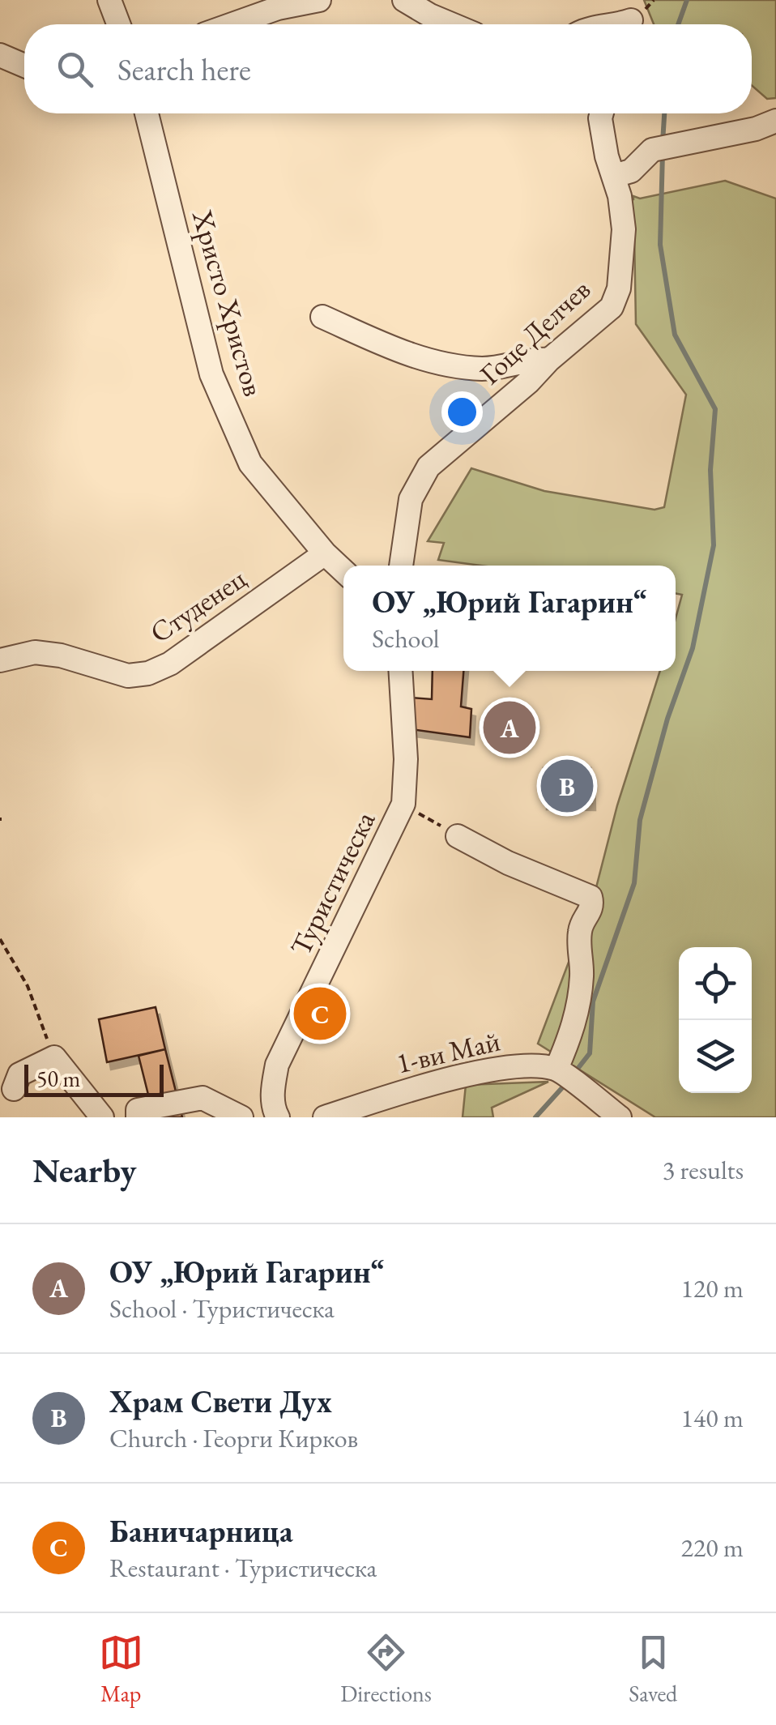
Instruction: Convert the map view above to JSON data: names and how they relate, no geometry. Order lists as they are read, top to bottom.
{
  "streets": {
    "street": [
      "Христо Христов",
      "Гоце Делчев",
      "Студенец",
      "Туристическа",
      "1-ви Май"
    ]
  },
  "crossings": [
    ["Христо Христов", "Студенец"]
  ],
  "scale_bar": "50 m",
  "page": {
    "search": "Search here",
    "popup": ["ОУ „Юрий Гагарин“", "School"],
    "pins": ["A", "B", "C"],
    "scale": "50 m",
    "heading": ["Nearby", "3 results"],
    "list": [
      {
        "mark": "A",
        "name": "ОУ „Юрий Гагарин“",
        "note": "School · Туристическа",
        "value": "120 m"
      },
      {
        "mark": "B",
        "name": "Храм Свети Дух",
        "note": "Church · Георги Кирков",
        "value": "140 m"
      },
      {
        "mark": "C",
        "name": "Баничарница",
        "note": "Restaurant · Туристическа",
        "value": "220 m"
      }
    ],
    "nav": ["Map", "Directions", "Saved"]
  }
}
